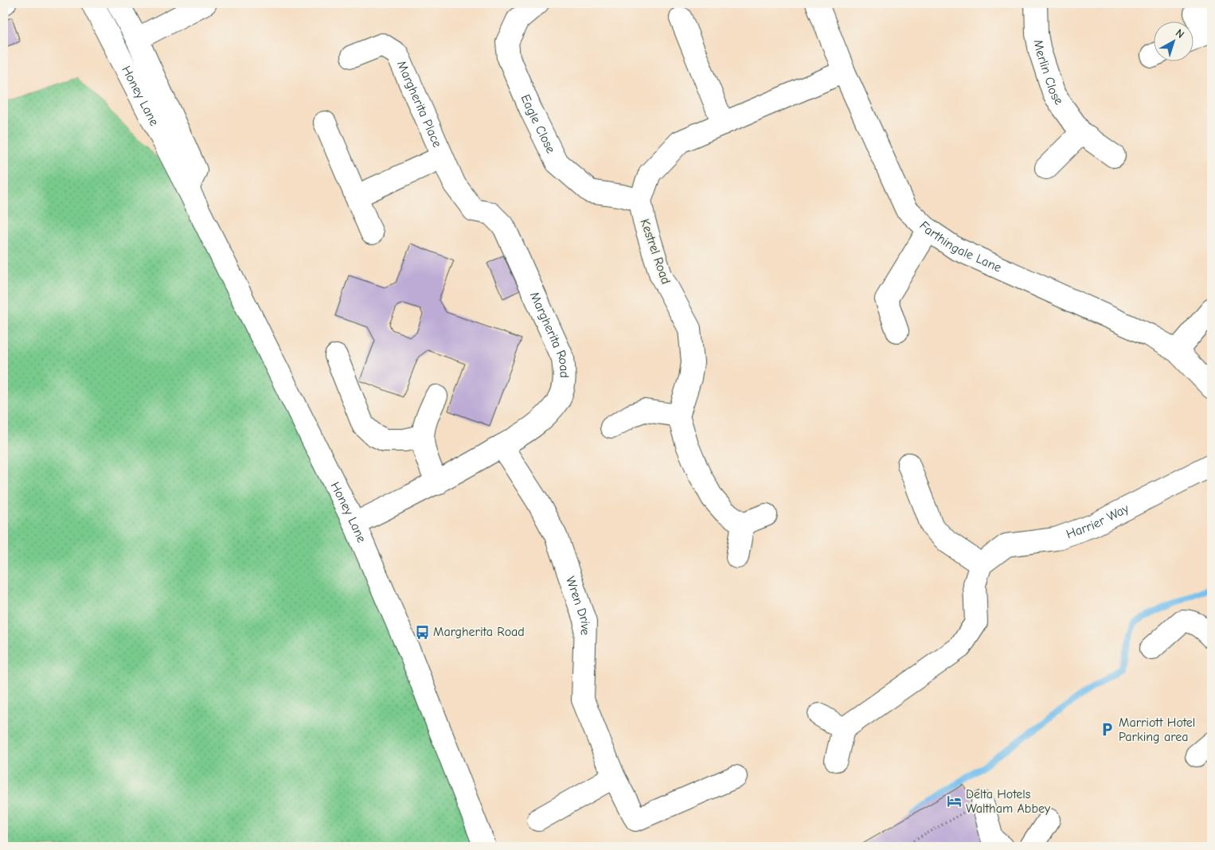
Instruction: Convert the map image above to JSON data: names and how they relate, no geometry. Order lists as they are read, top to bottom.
{
  "streets": {
    "street": [
      "Merlin Close",
      "Honey Lane",
      "Margherita Place",
      "Eagle Close",
      "Farthingale Lane",
      "Kestrel Road",
      "Margherita Road",
      "Harrier Way",
      "Wren Drive"
    ]
  },
  "crossings": [
    ["Honey Lane", "Margherita Road"],
    ["Margherita Place", "Margherita Road"],
    ["Eagle Close", "Kestrel Road"],
    ["Farthingale Lane", "Kestrel Road"],
    ["Margherita Road", "Wren Drive"]
  ],
  "places": {
    "bus stop": ["Margherita Road"],
    "parking": ["Marriott Hotel Parking area"],
    "hotel": ["Delta Hotels Waltham Abbey"]
  },
  "north": "top right"
}
